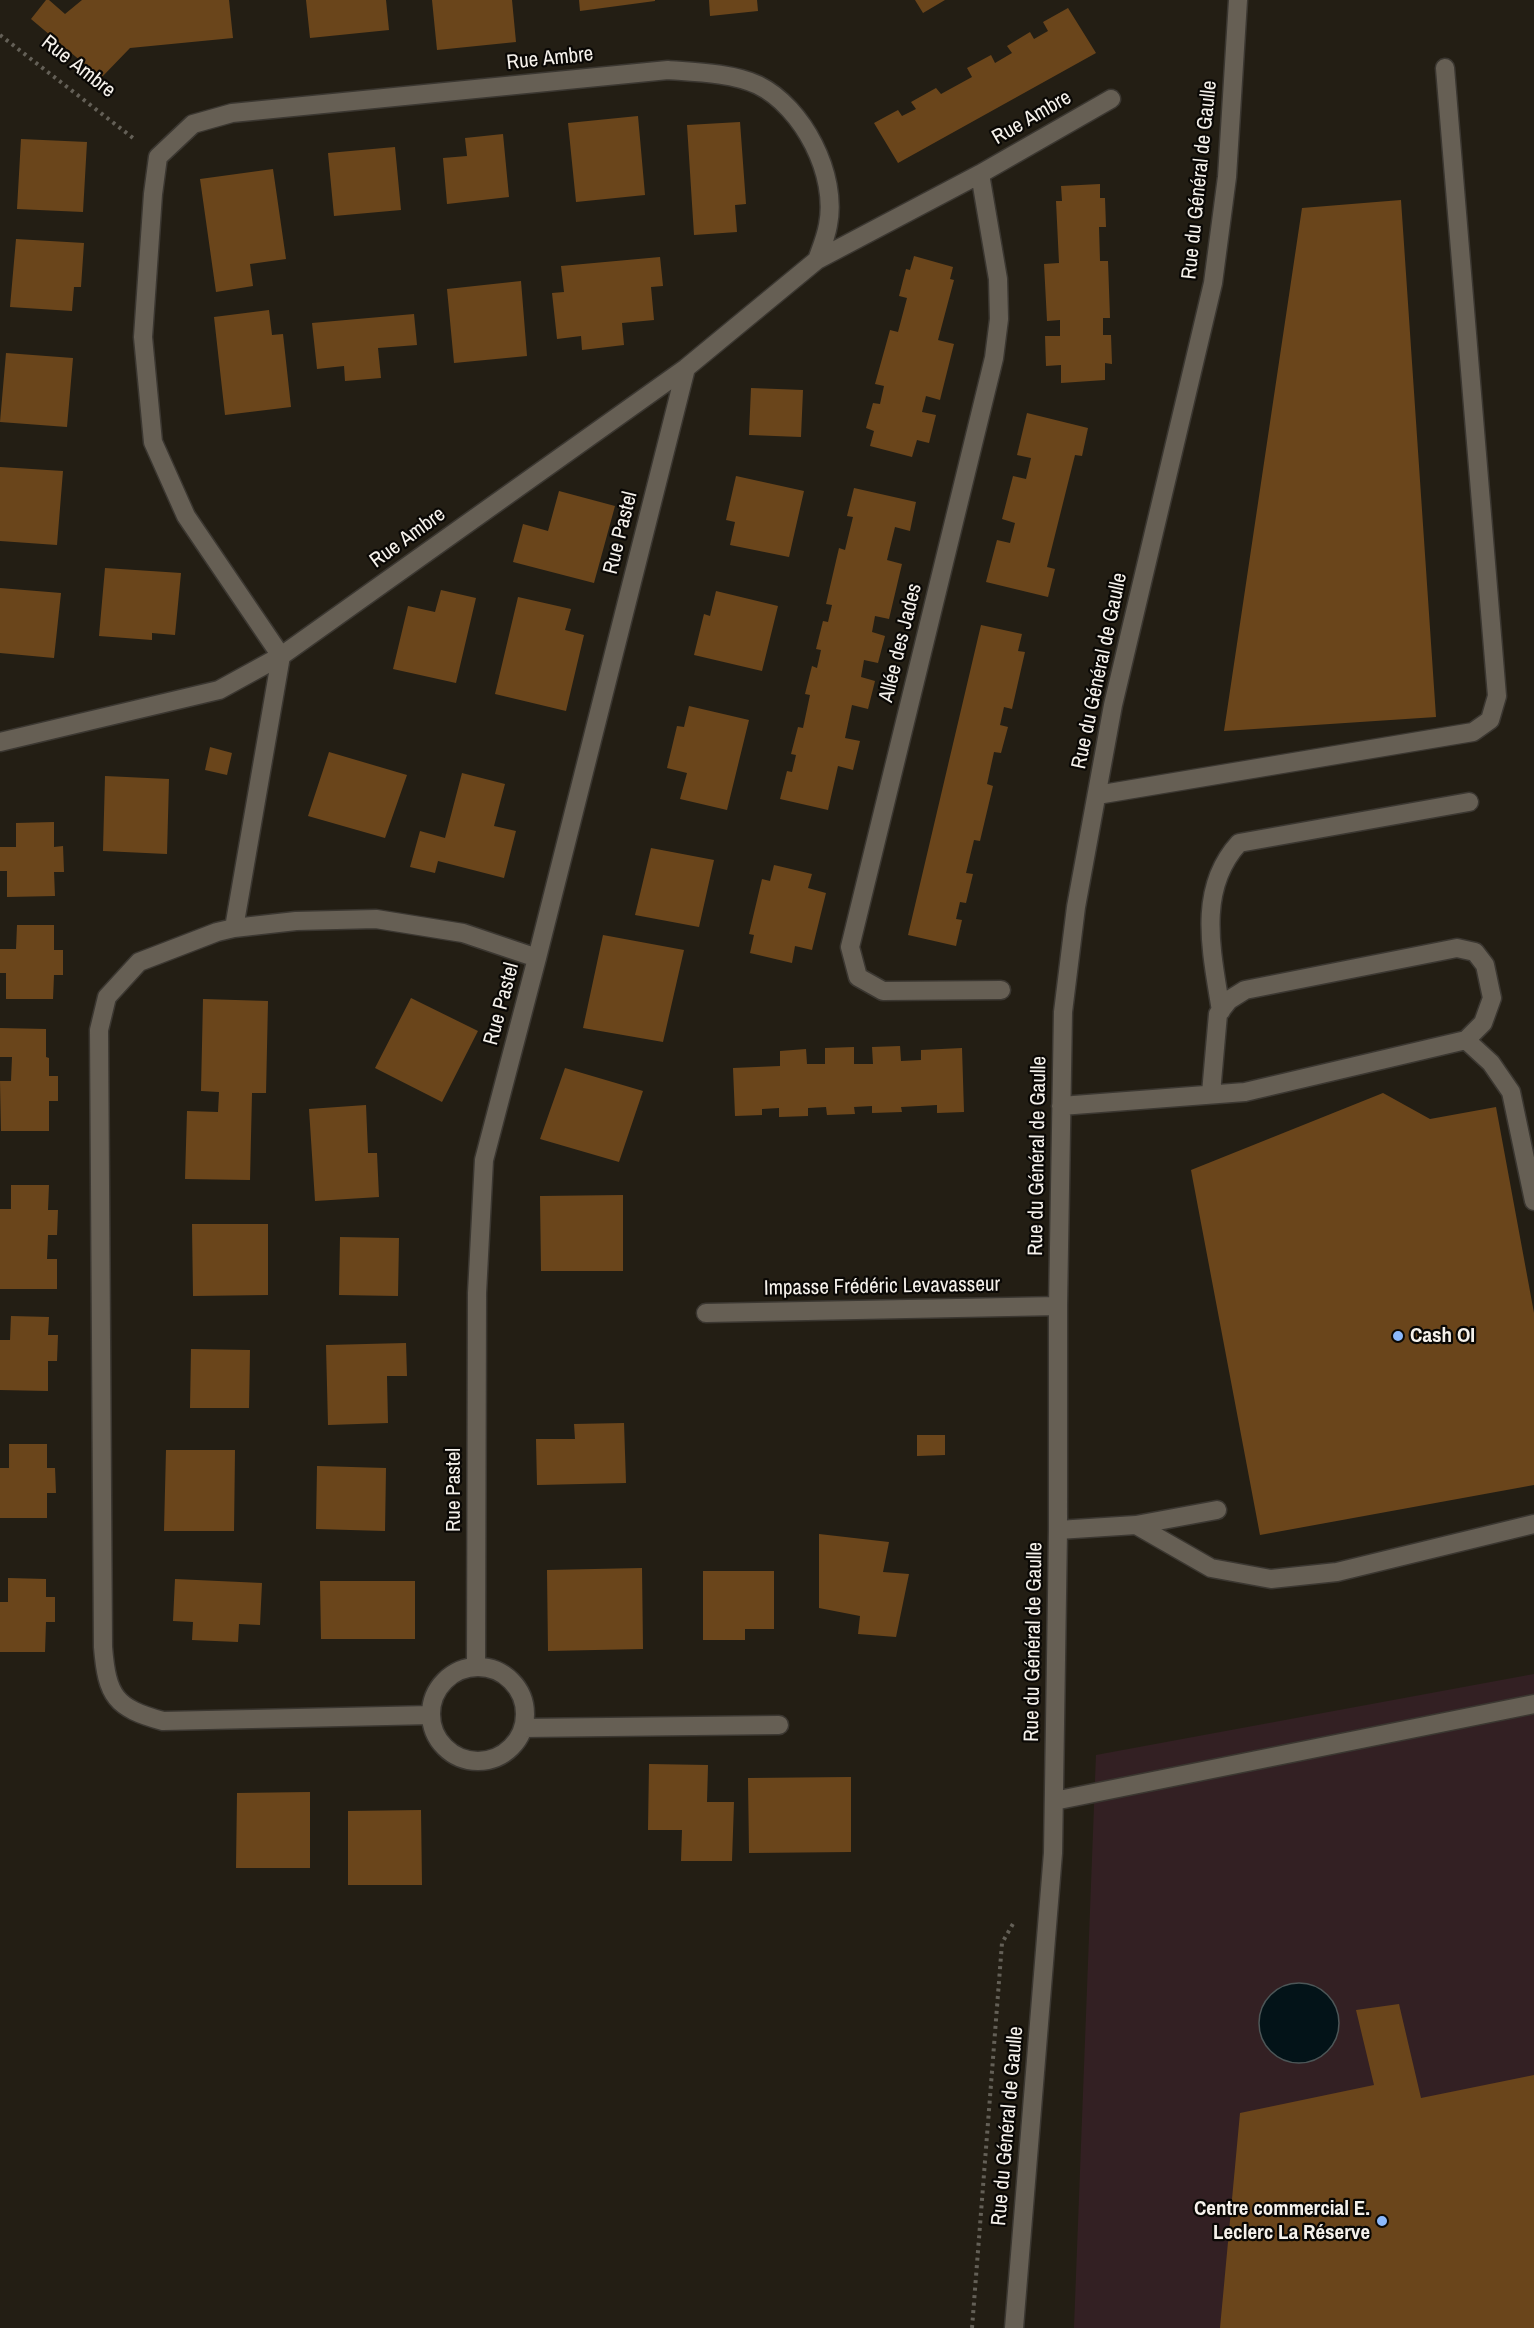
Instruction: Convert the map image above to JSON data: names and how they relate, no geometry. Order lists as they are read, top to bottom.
{
  "streets": {
    "street": [
      "Rue Ambre",
      "Rue du Général de Gaulle",
      "Rue Pastel",
      "Allée des Jades",
      "Impasse Frédéric Levavasseur"
    ]
  },
  "crossings": [
    ["Rue Ambre", "Rue Pastel"],
    ["Rue Ambre", "Allée des Jades"],
    ["Rue du Général de Gaulle", "Impasse Frédéric Levavasseur"]
  ],
  "places": ["Cash OI", "Centre commercial E. Leclerc La Réserve"]
}
